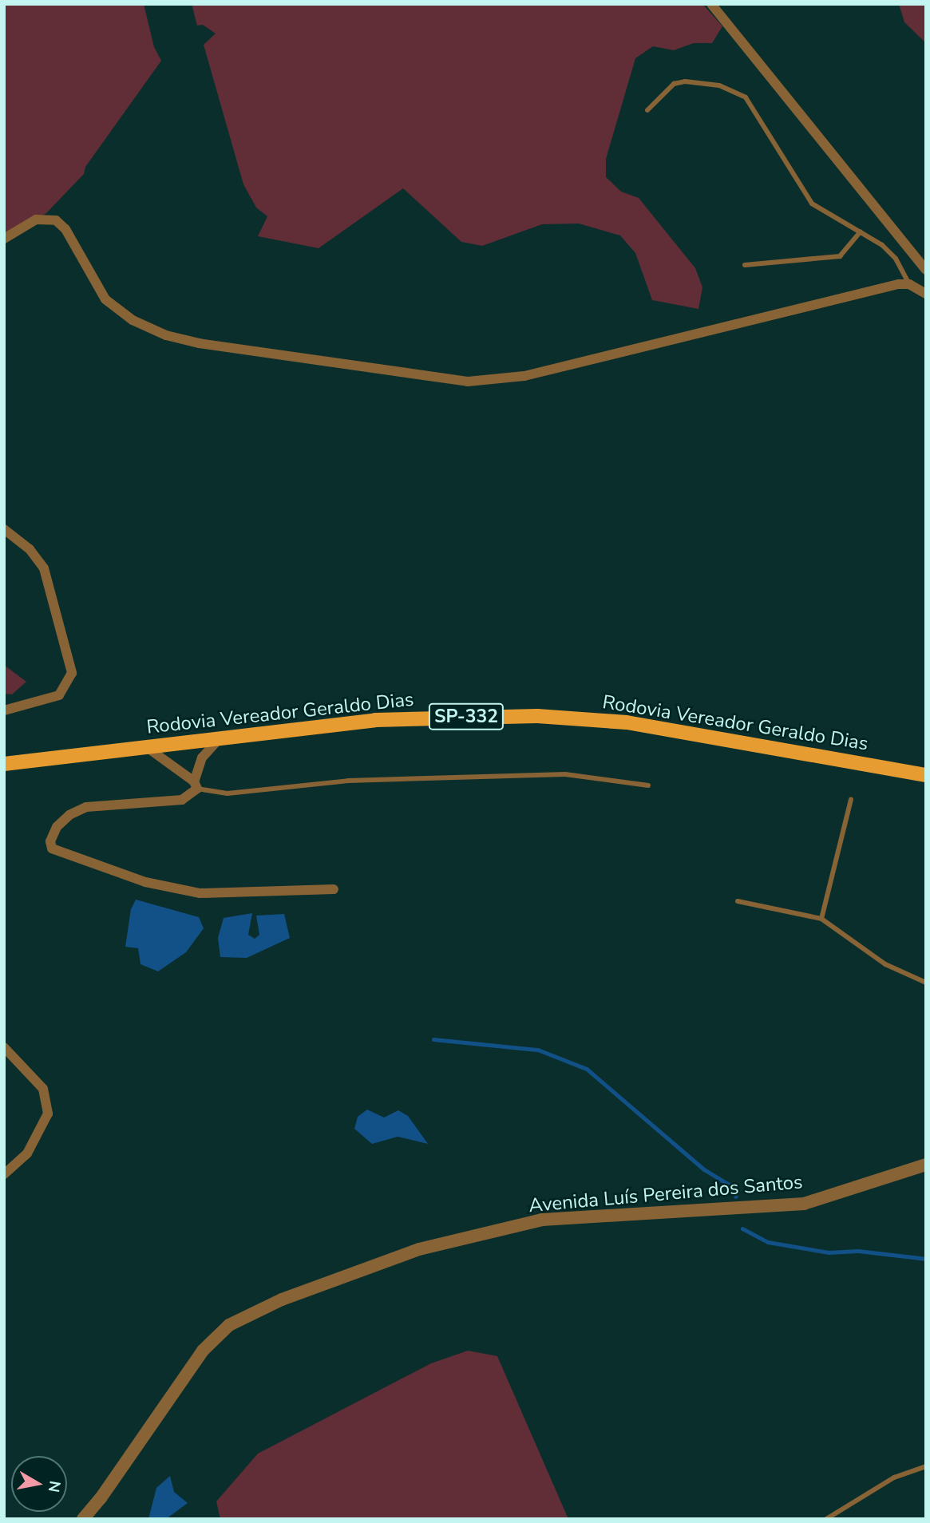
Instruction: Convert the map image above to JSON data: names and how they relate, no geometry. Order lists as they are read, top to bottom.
{
  "streets": {
    "main road": ["Rodovia Vereador Geraldo Dias", "SP-332"],
    "street": ["Avenida Luís Pereira dos Santos"]
  },
  "north": "right"
}
